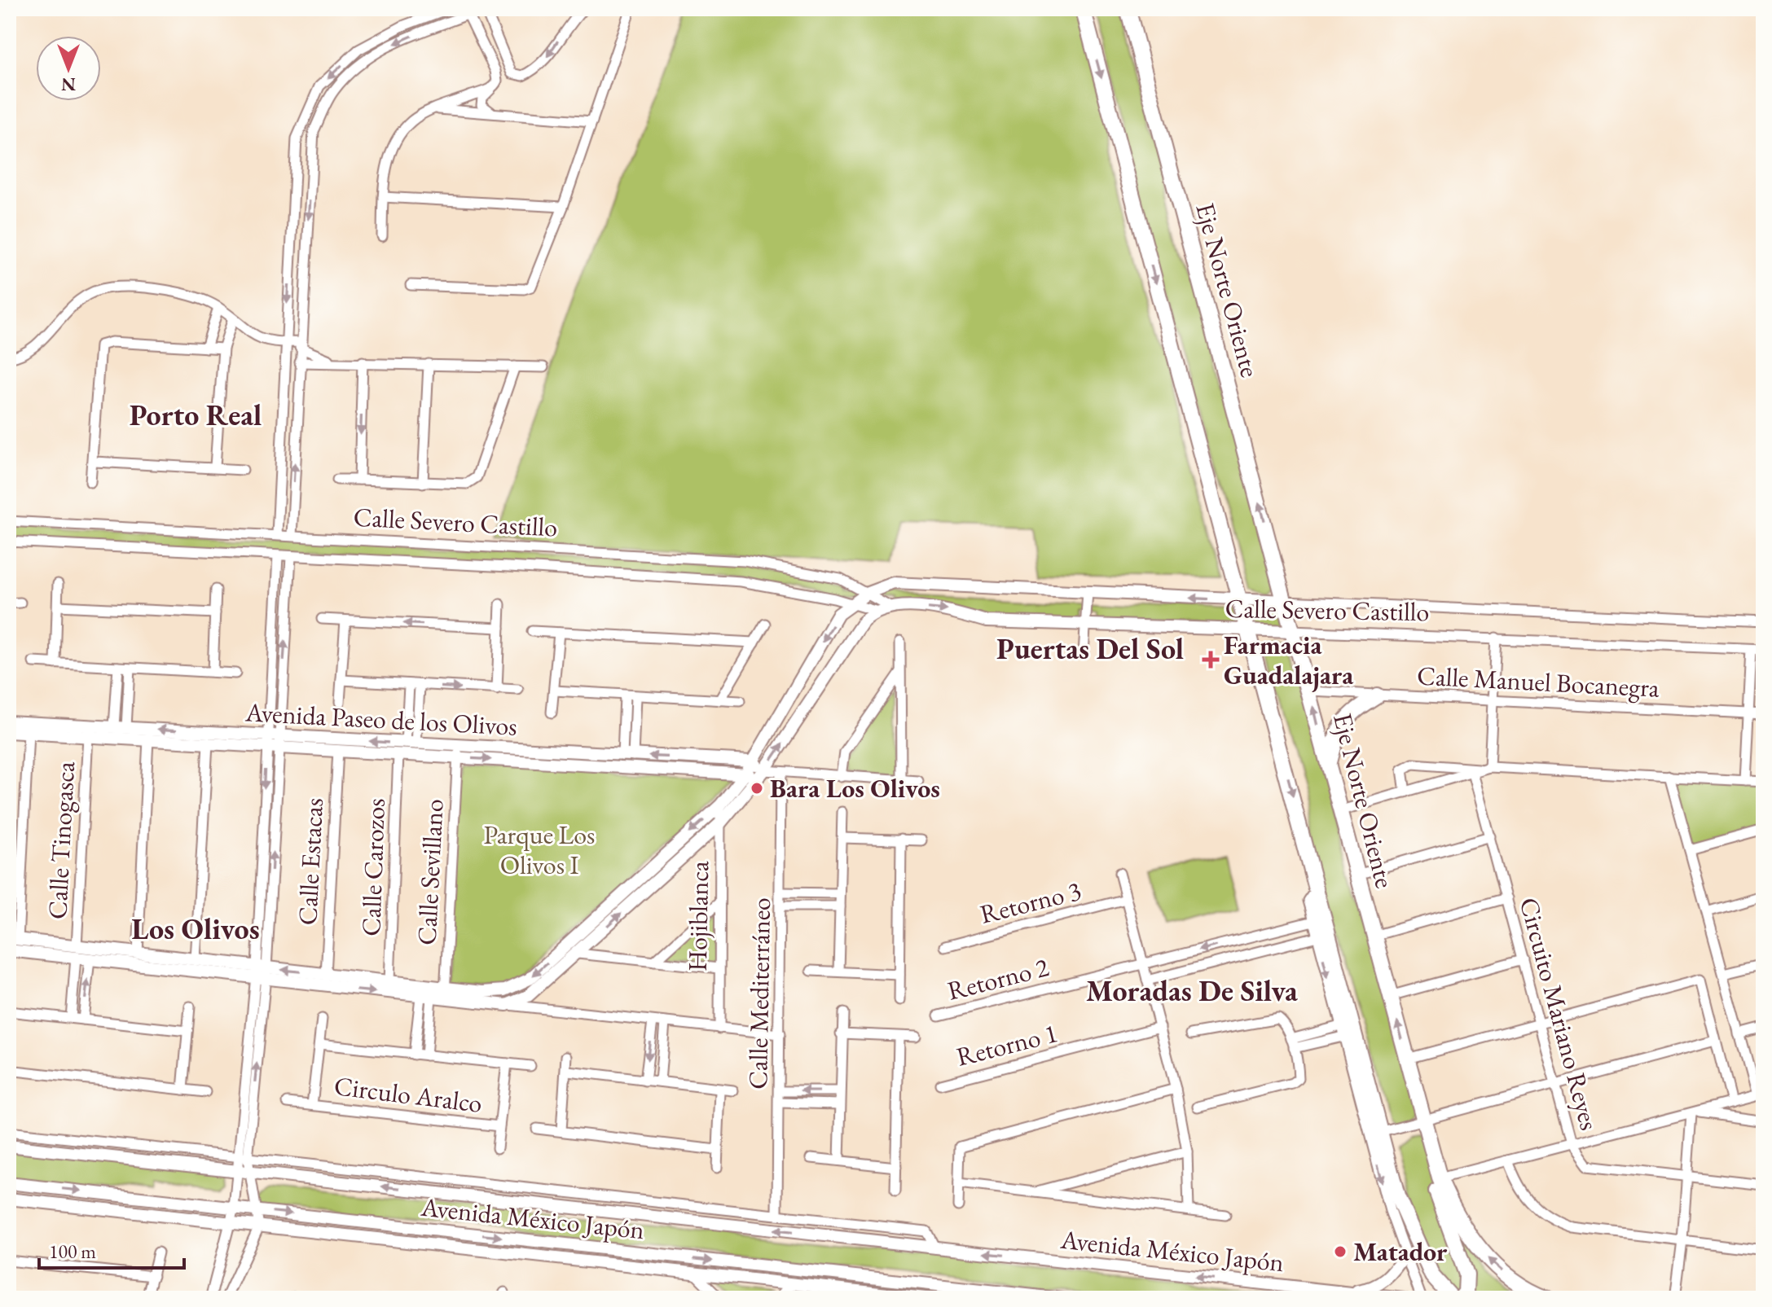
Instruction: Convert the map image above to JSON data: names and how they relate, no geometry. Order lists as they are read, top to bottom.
{
  "streets": {
    "main road": ["Eje Norte Oriente"],
    "street": [
      "Calle Severo Castillo",
      "Calle Manuel Bocanegra",
      "Avenida Paseo de los Olivos",
      "Calle Tinogasca",
      "Calle Estacas",
      "Calle Carozos",
      "Calle Sevillano",
      "Retorno 3",
      "Hojiblanca",
      "Retorno 2",
      "Calle Mediterráneo",
      "Circuito Mariano Reyes",
      "Retorno 1",
      "Circulo Aralco",
      "Avenida México Japón"
    ]
  },
  "crossings": [
    ["Eje Norte Oriente", "Calle Severo Castillo"],
    ["Eje Norte Oriente", "Calle Manuel Bocanegra"],
    ["Avenida Paseo de los Olivos", "Calle Tinogasca"],
    ["Avenida Paseo de los Olivos", "Calle Estacas"],
    ["Avenida Paseo de los Olivos", "Calle Carozos"],
    ["Avenida Paseo de los Olivos", "Calle Sevillano"],
    ["Calle Mediterráneo", "Avenida México Japón"]
  ],
  "districts": [
    "Porto Real",
    "Puertas Del Sol",
    "Los Olivos",
    "Moradas De Silva"
  ],
  "parks": ["Parque Los Olivos I"],
  "places": {
    "health": ["Farmacia Guadalajara"],
    "other": ["Bara Los Olivos", "Matador"]
  },
  "scale_bar": "100 m",
  "north": "bottom"
}
